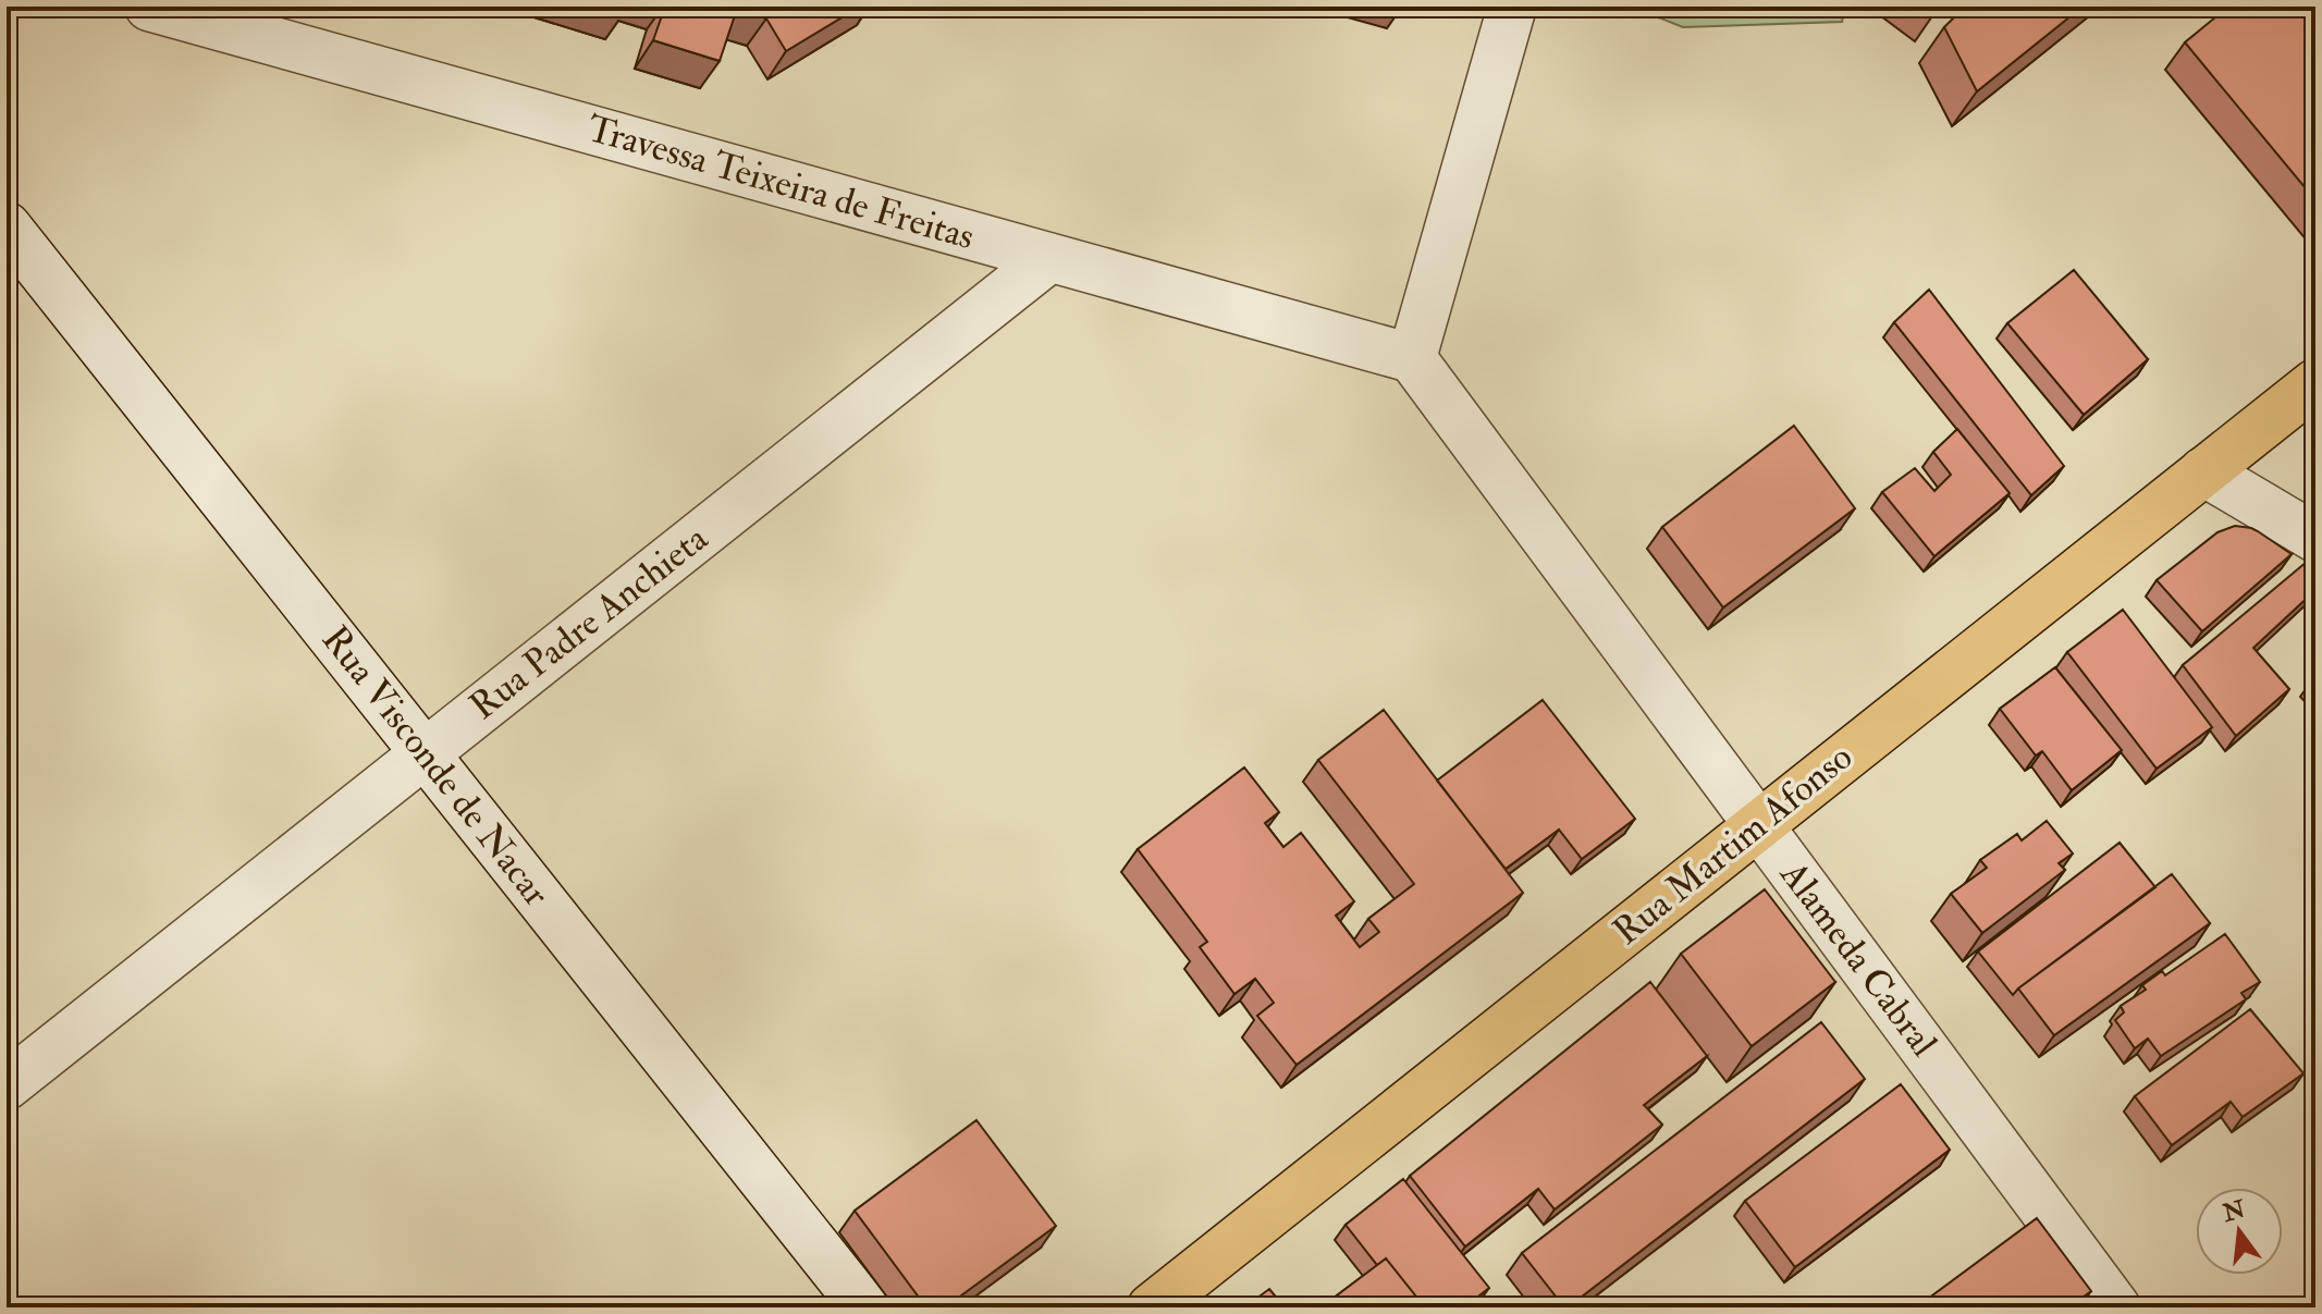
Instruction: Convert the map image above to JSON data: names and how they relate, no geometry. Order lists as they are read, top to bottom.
{
  "streets": {
    "main road": ["Rua Martim Afonso"],
    "street": [
      "Travessa Teixeira de Freitas",
      "Rua Padre Anchieta",
      "Rua Visconde de Nacar",
      "Alameda Cabral"
    ]
  },
  "crossings": [
    ["Travessa Teixeira de Freitas", "Rua Padre Anchieta"],
    ["Travessa Teixeira de Freitas", "Alameda Cabral"],
    ["Rua Padre Anchieta", "Rua Visconde de Nacar"],
    ["Rua Martim Afonso", "Alameda Cabral"]
  ],
  "north": "top"
}
